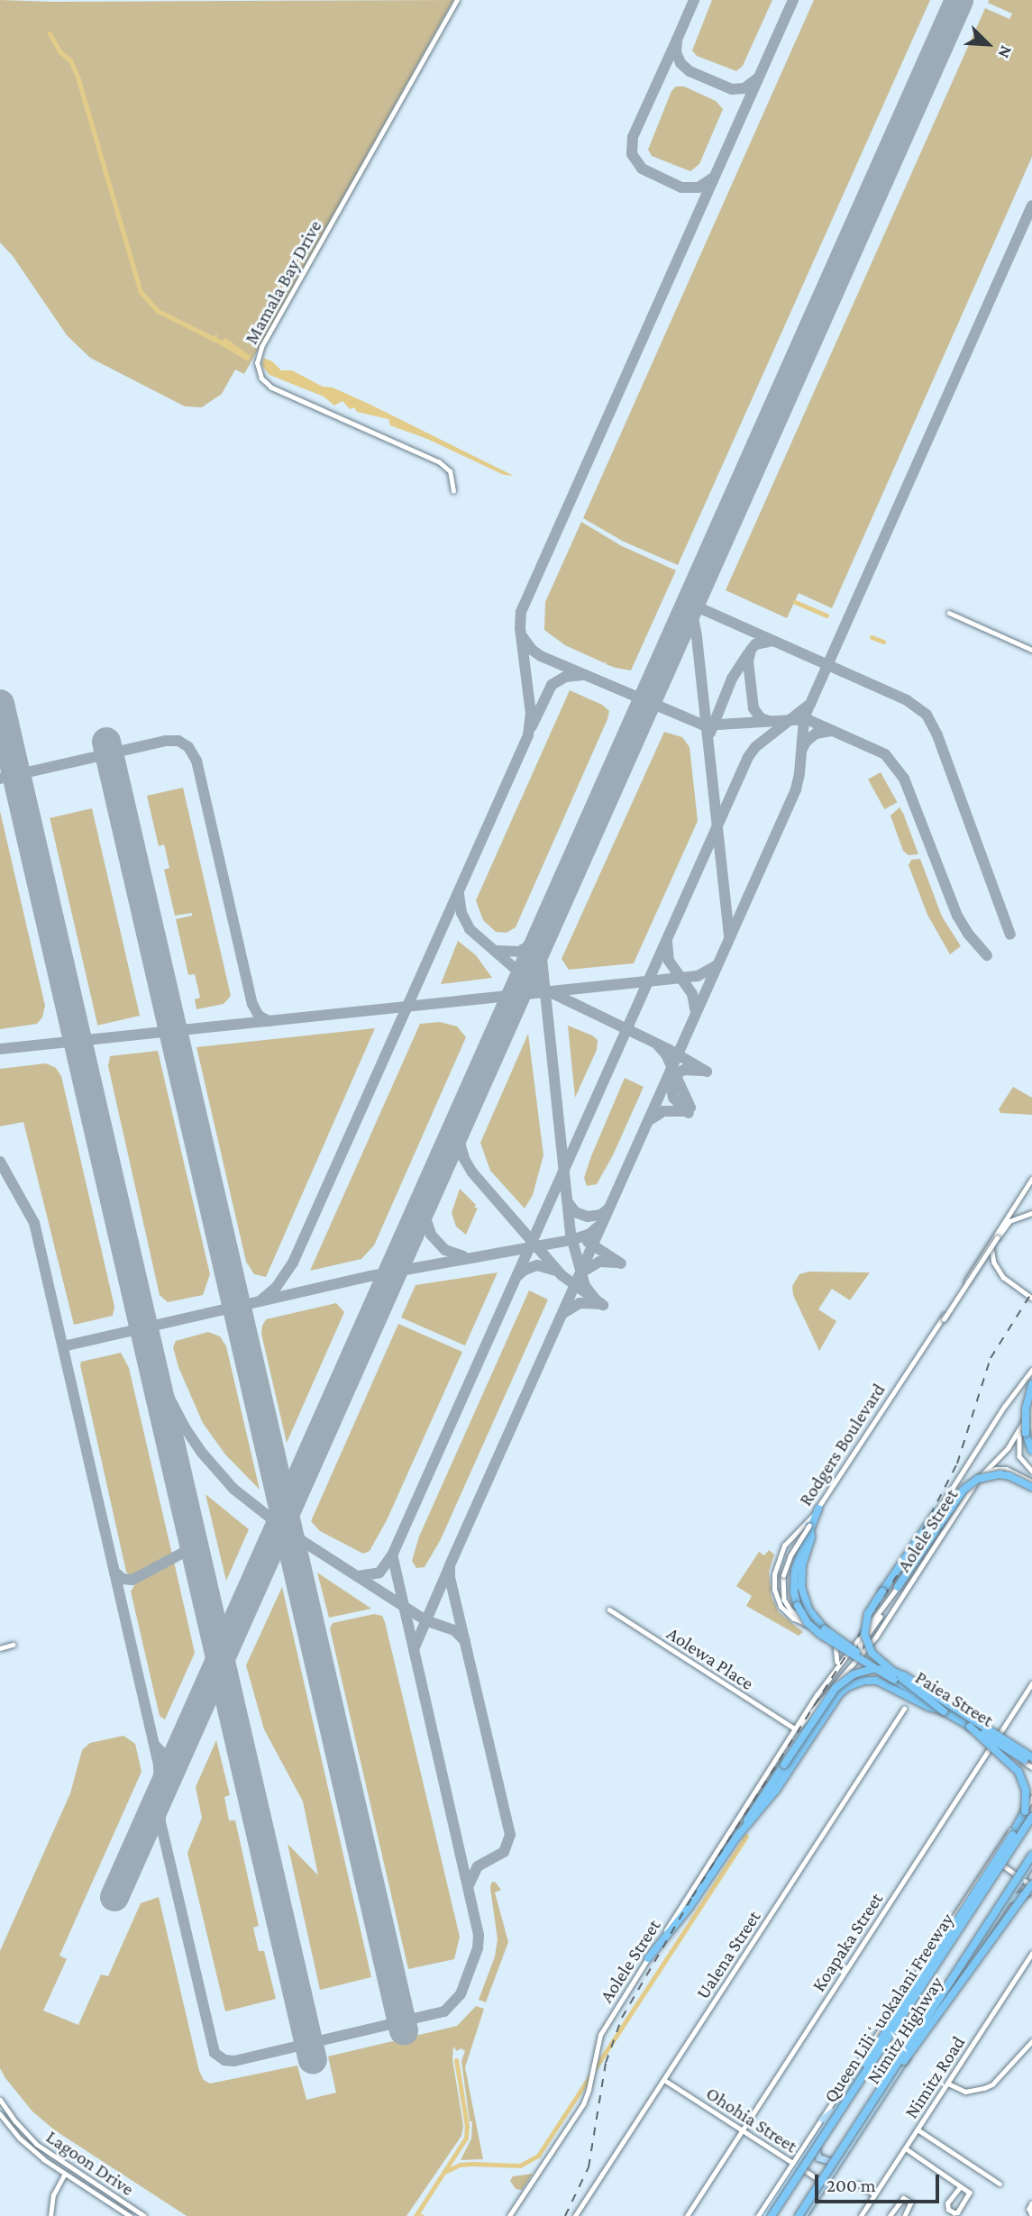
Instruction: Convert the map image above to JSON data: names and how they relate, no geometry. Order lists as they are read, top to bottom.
{
  "streets": {
    "highway": ["Queen Liliʻuokalani Freeway"],
    "main road": ["Nimitz Highway"],
    "street": [
      "Mamala Bay Drive",
      "Rodgers Boulevard",
      "Aolele Street",
      "Aolewa Place",
      "Paiea Street",
      "Koapaka Street",
      "Ualena Street",
      "Nimitz Road",
      "Ohohia Street",
      "Lagoon Drive"
    ]
  },
  "crossings": [
    ["Rodgers Boulevard", "Aolele Street"],
    ["Rodgers Boulevard", "Paiea Street"],
    ["Aolele Street", "Aolewa Place"],
    ["Aolele Street", "Paiea Street"],
    ["Paiea Street", "Koapaka Street"],
    ["Koapaka Street", "Ohohia Street"],
    ["Ualena Street", "Ohohia Street"],
    ["Queen Liliʻuokalani Freeway", "Nimitz Highway"],
    ["Nimitz Highway", "Ohohia Street"]
  ],
  "scale_bar": "200 m",
  "north": "bottom right"
}
